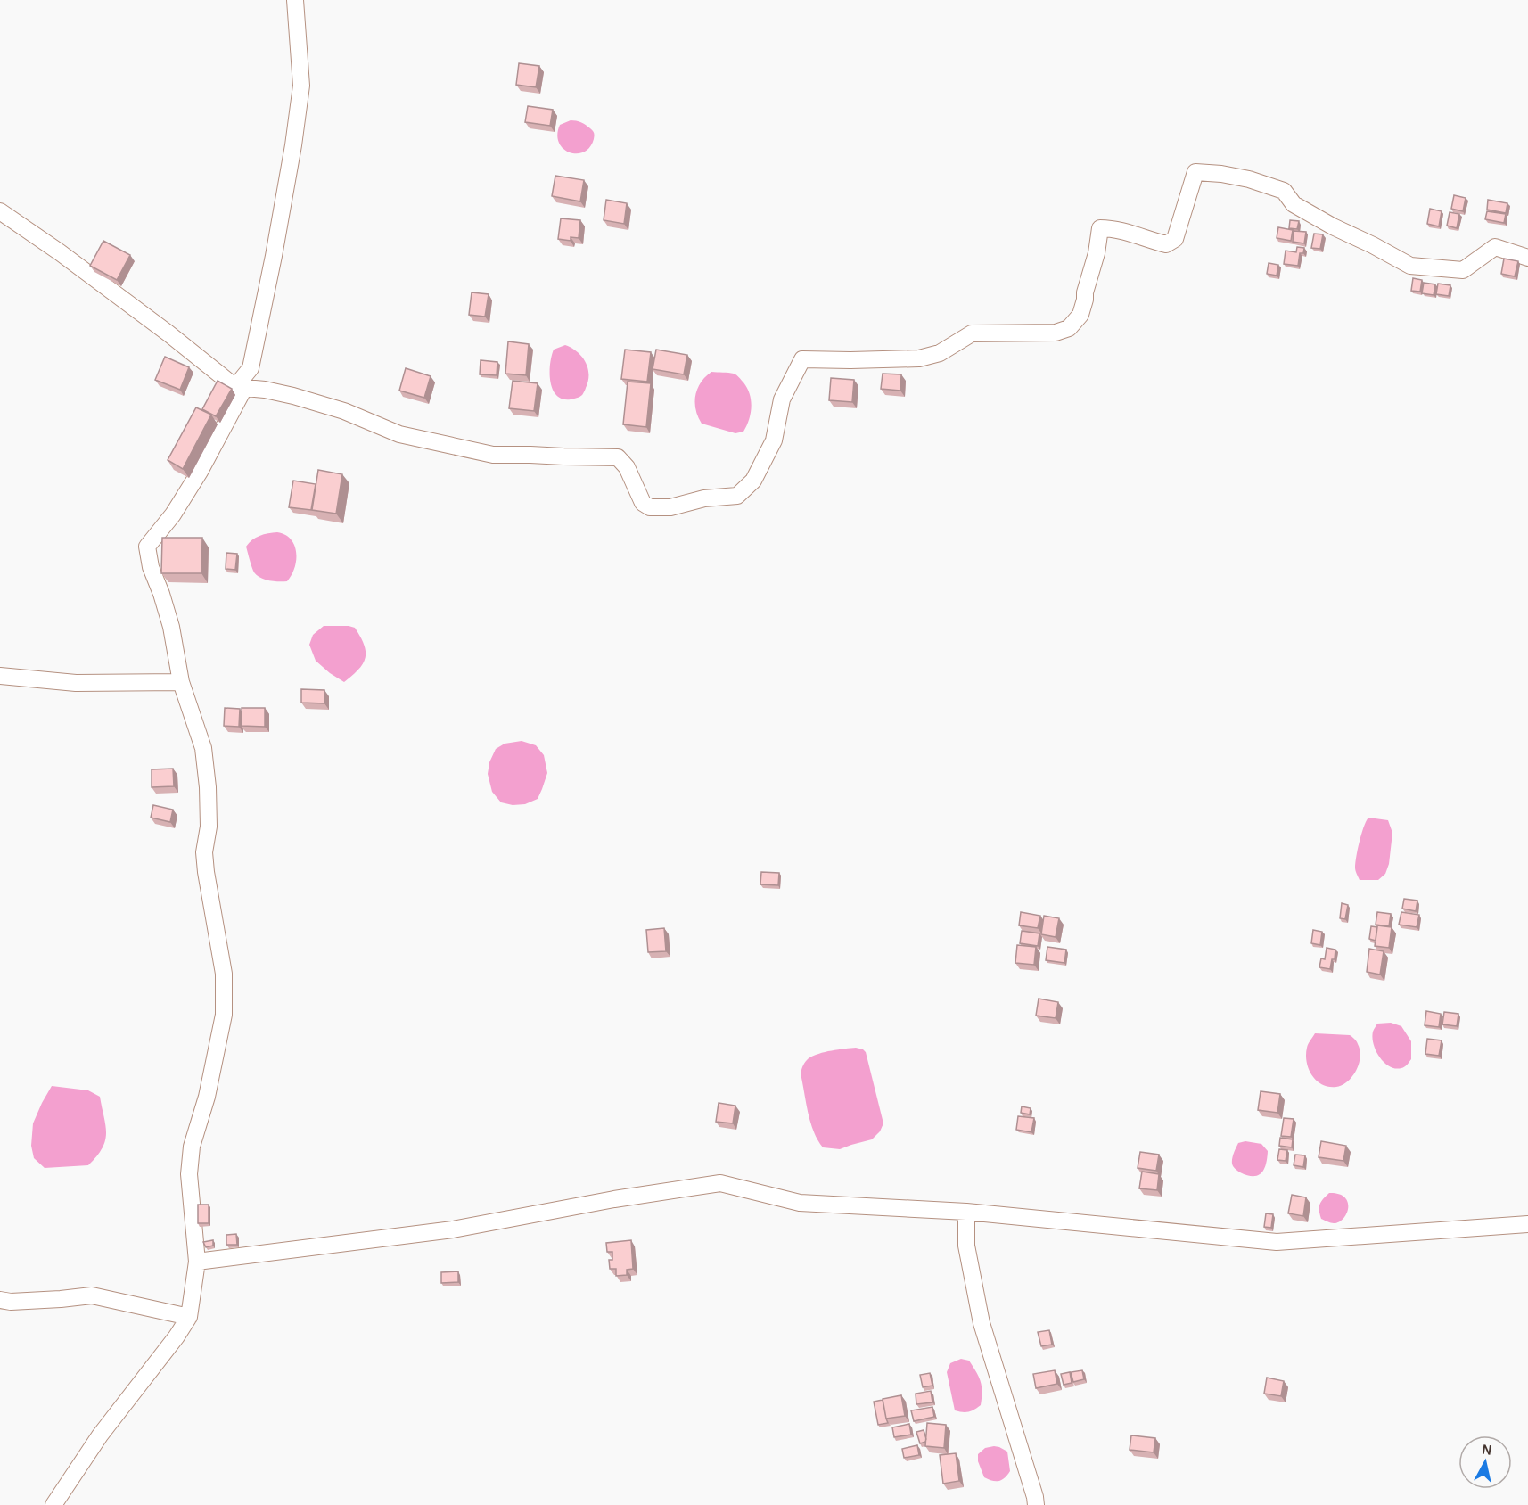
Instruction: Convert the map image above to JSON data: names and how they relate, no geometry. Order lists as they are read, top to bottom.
{
  "north": "top"
}
